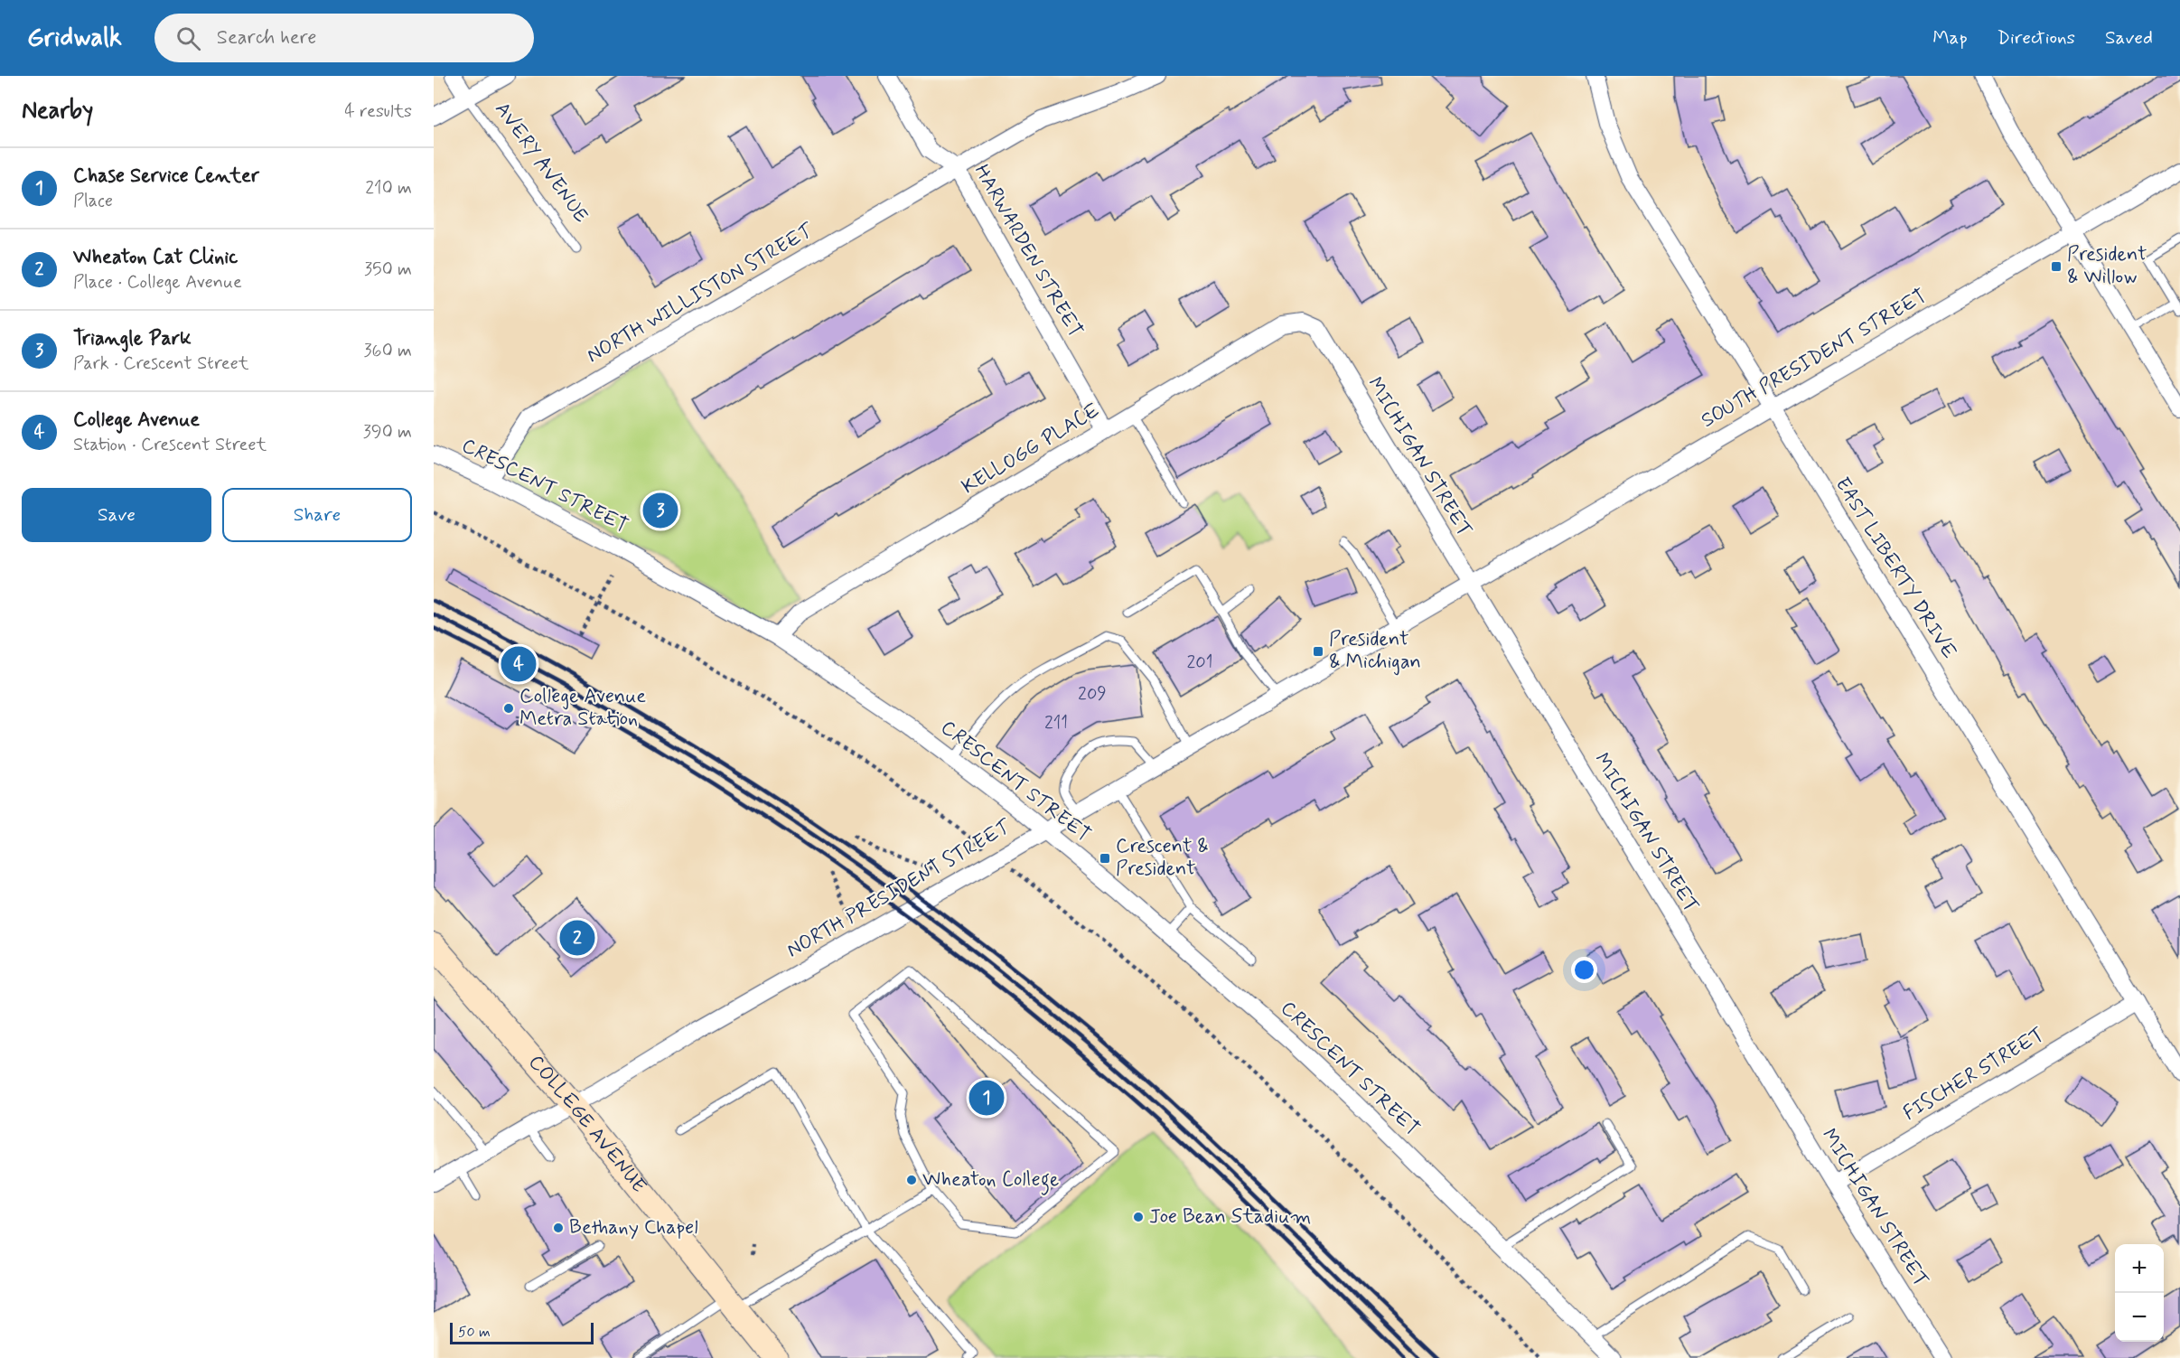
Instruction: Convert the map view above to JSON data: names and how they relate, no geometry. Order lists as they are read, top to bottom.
{
  "streets": {
    "street": [
      "AVERY AVENUE",
      "HARWARDEN STREET",
      "NORTH WILLISTON STREET",
      "SOUTH PRESIDENT STREET",
      "KELLOGG PLACE",
      "MICHIGAN STREET",
      "CRESCENT STREET",
      "EAST LIBERTY DRIVE",
      "NORTH PRESIDENT STREET",
      "FISCHER STREET",
      "COLLEGE AVENUE"
    ]
  },
  "crossings": [
    ["HARWARDEN STREET", "NORTH WILLISTON STREET"],
    ["HARWARDEN STREET", "KELLOGG PLACE"],
    ["NORTH WILLISTON STREET", "CRESCENT STREET"],
    ["SOUTH PRESIDENT STREET", "MICHIGAN STREET"],
    ["SOUTH PRESIDENT STREET", "EAST LIBERTY DRIVE"],
    ["SOUTH PRESIDENT STREET", "NORTH PRESIDENT STREET"],
    ["KELLOGG PLACE", "MICHIGAN STREET"],
    ["KELLOGG PLACE", "CRESCENT STREET"],
    ["MICHIGAN STREET", "NORTH PRESIDENT STREET"],
    ["MICHIGAN STREET", "FISCHER STREET"],
    ["CRESCENT STREET", "NORTH PRESIDENT STREET"],
    ["EAST LIBERTY DRIVE", "FISCHER STREET"],
    ["NORTH PRESIDENT STREET", "COLLEGE AVENUE"]
  ],
  "places": {
    "transit": ["President & Willow", "President & Michigan", "Crescent & President"],
    "other": [
      "College Avenue Metra Station",
      "Wheaton College",
      "Joe Bean Stadium",
      "Bethany Chapel"
    ]
  },
  "house_numbers": ["201", "209", "211"],
  "scale_bar": "50 m",
  "page": {
    "header": "Gridwalk",
    "search": "Search here",
    "nav": ["Map", "Directions", "Saved"],
    "heading": ["Nearby", "4 results"],
    "list": [
      {
        "mark": "1",
        "name": "Chase Service Center",
        "note": "Place",
        "value": "210 m"
      },
      {
        "mark": "2",
        "name": "Wheaton Cat Clinic",
        "note": "Place · College Avenue",
        "value": "350 m"
      },
      {
        "mark": "3",
        "name": "Triangle Park",
        "note": "Park · Crescent Street",
        "value": "360 m"
      },
      {
        "mark": "4",
        "name": "College Avenue",
        "note": "Station · Crescent Street",
        "value": "390 m"
      }
    ],
    "buttons": ["Save", "Share"],
    "pins": [
      "3",
      "4",
      "2",
      "1"
    ],
    "map_buttons": ["+", "−"],
    "scale": "50 m"
  }
}
